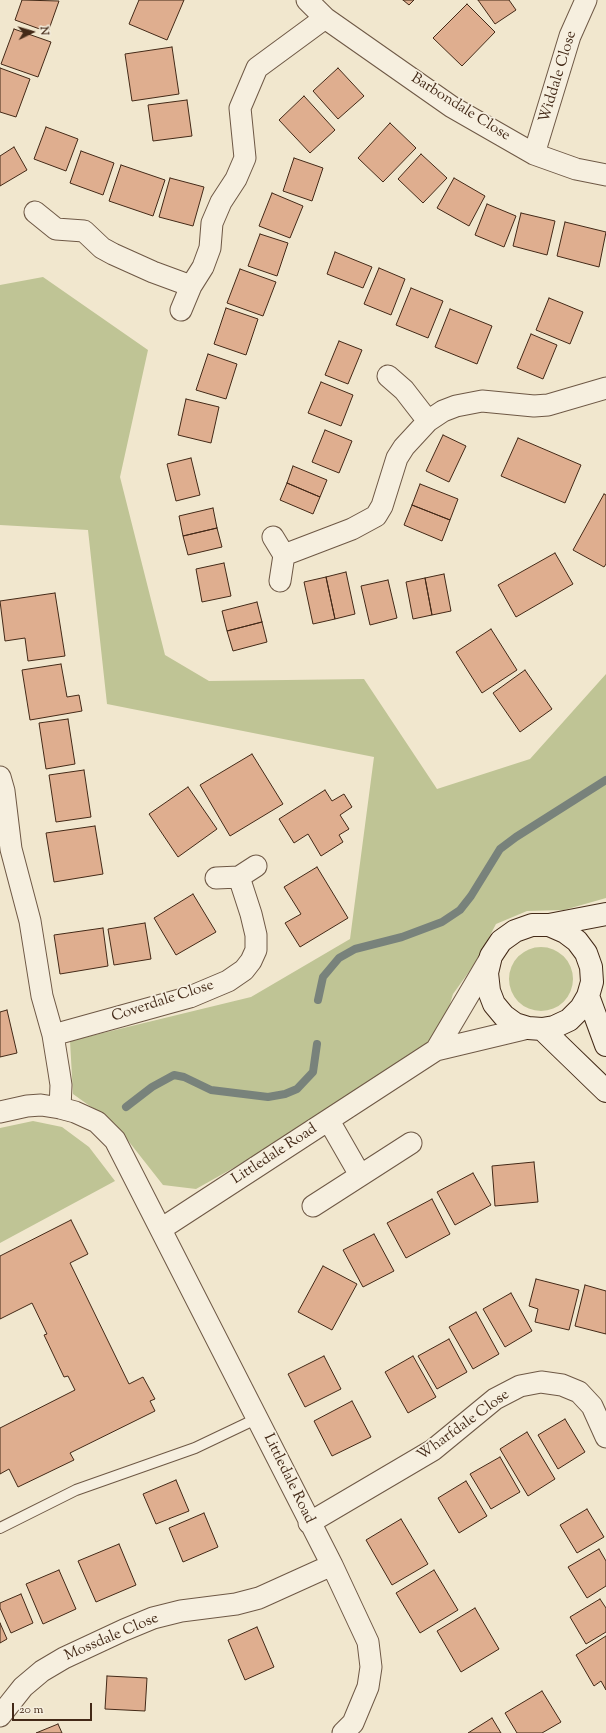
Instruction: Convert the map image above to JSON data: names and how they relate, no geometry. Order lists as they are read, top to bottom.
{
  "streets": {
    "street": [
      "Widdale Close",
      "Barbondale Close",
      "Coverdale Close",
      "Littledale Road",
      "Wharfdale Close",
      "Mossdale Close"
    ]
  },
  "crossings": [
    ["Widdale Close", "Barbondale Close"],
    ["Littledale Road", "Wharfdale Close"],
    ["Littledale Road", "Mossdale Close"]
  ],
  "scale_bar": "20 m",
  "north": "right"
}
